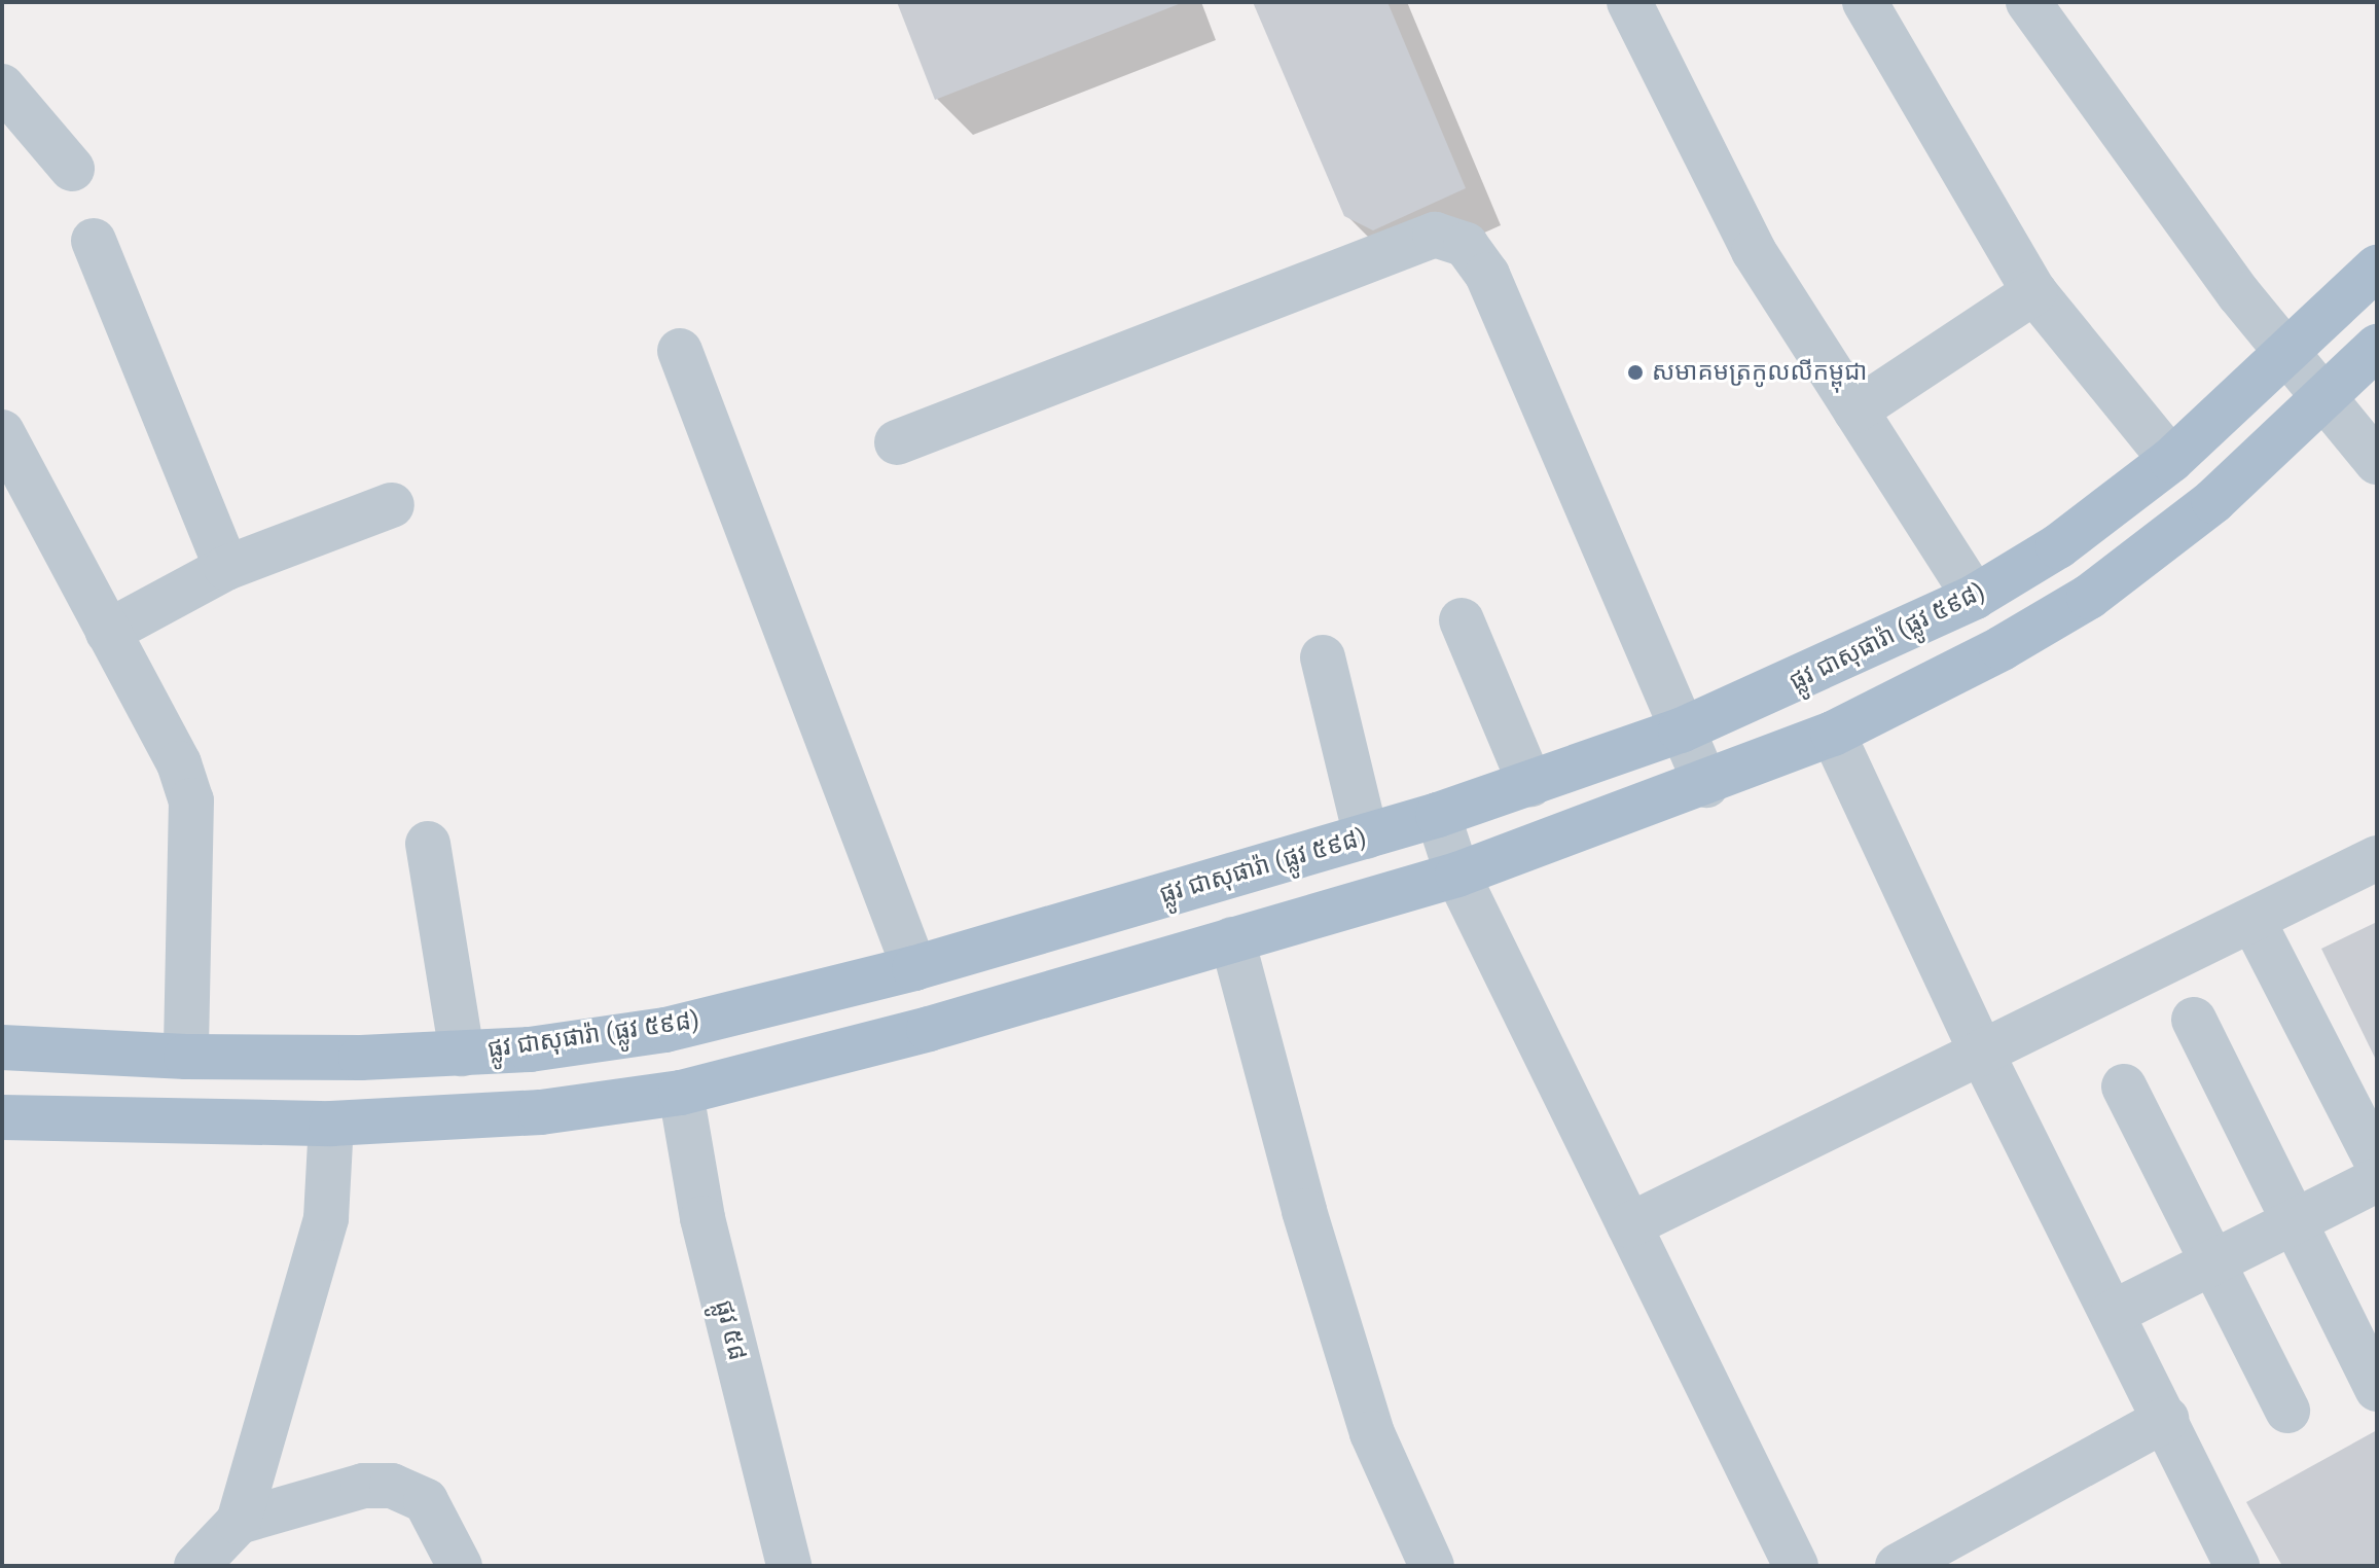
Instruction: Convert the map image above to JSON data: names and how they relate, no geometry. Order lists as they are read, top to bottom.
{
  "streets": {
    "main road": ["ផ្លូវ ជាសុផារ៉ា (ផ្លូវ ៥៩៨)"],
    "street": ["ផ្លូវ ៥៨"]
  },
  "places": ["សមាគមត្រកូលលីកម្ពុជា"]
}
